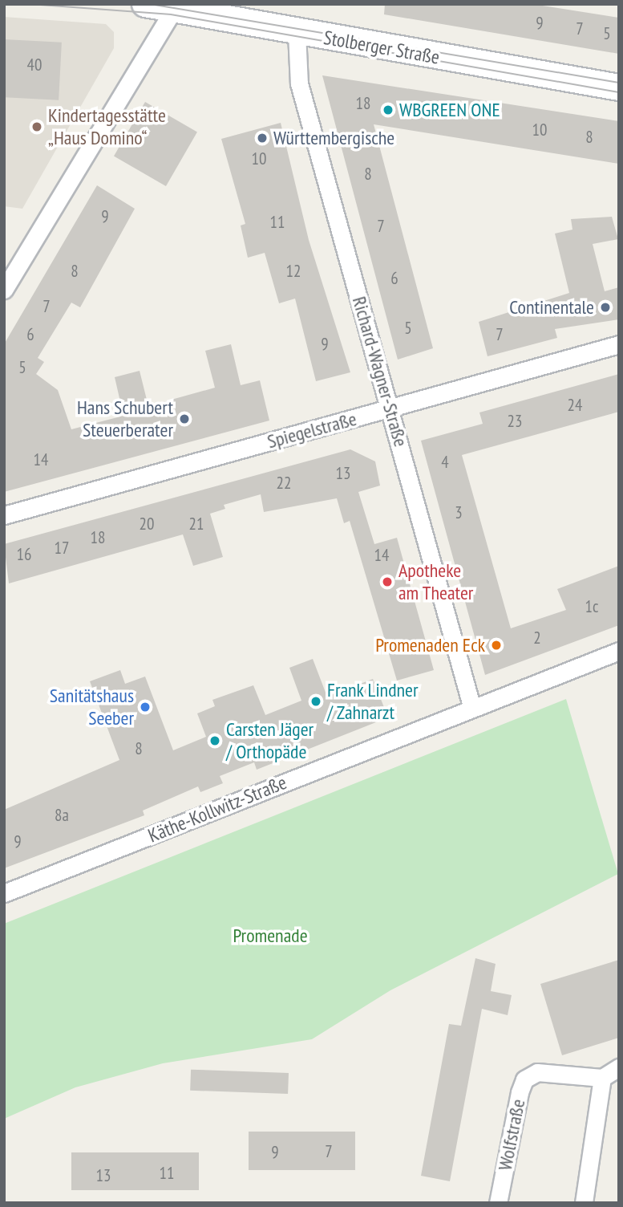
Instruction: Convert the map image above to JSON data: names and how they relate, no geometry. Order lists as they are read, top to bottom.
{
  "streets": {
    "main road": ["Stolberger Straße"],
    "street": [
      "Richard-Wagner-Straße",
      "Spiegelstraße",
      "Käthe-Kollwitz-Straße",
      "Wolfstraße"
    ]
  },
  "crossings": [
    ["Stolberger Straße", "Richard-Wagner-Straße"],
    ["Richard-Wagner-Straße", "Spiegelstraße"],
    ["Richard-Wagner-Straße", "Käthe-Kollwitz-Straße"]
  ],
  "parks": ["Promenade"],
  "places": [
    "WBGREEN ONE",
    "Kindertagesstätte „Haus Domino“",
    "Württembergische",
    "Continentale",
    "Hans Schubert Steuerberater",
    "Apotheke am Theater",
    "Promenaden Eck",
    "Frank Lindner / Zahnarzt",
    "Sanitätshaus Seeber",
    "Carsten Jäger / Orthopäde"
  ],
  "house_numbers": [
    "9",
    "7",
    "5",
    "40",
    "18",
    "10",
    "8",
    "10",
    "8",
    "9",
    "11",
    "7",
    "8",
    "12",
    "6",
    "7",
    "5",
    "6",
    "7",
    "9",
    "5",
    "24",
    "23",
    "14",
    "4",
    "13",
    "22",
    "3",
    "20",
    "21",
    "18",
    "17",
    "16",
    "14",
    "1c",
    "2",
    "8",
    "8a",
    "9",
    "7",
    "9",
    "11",
    "13"
  ]
}
